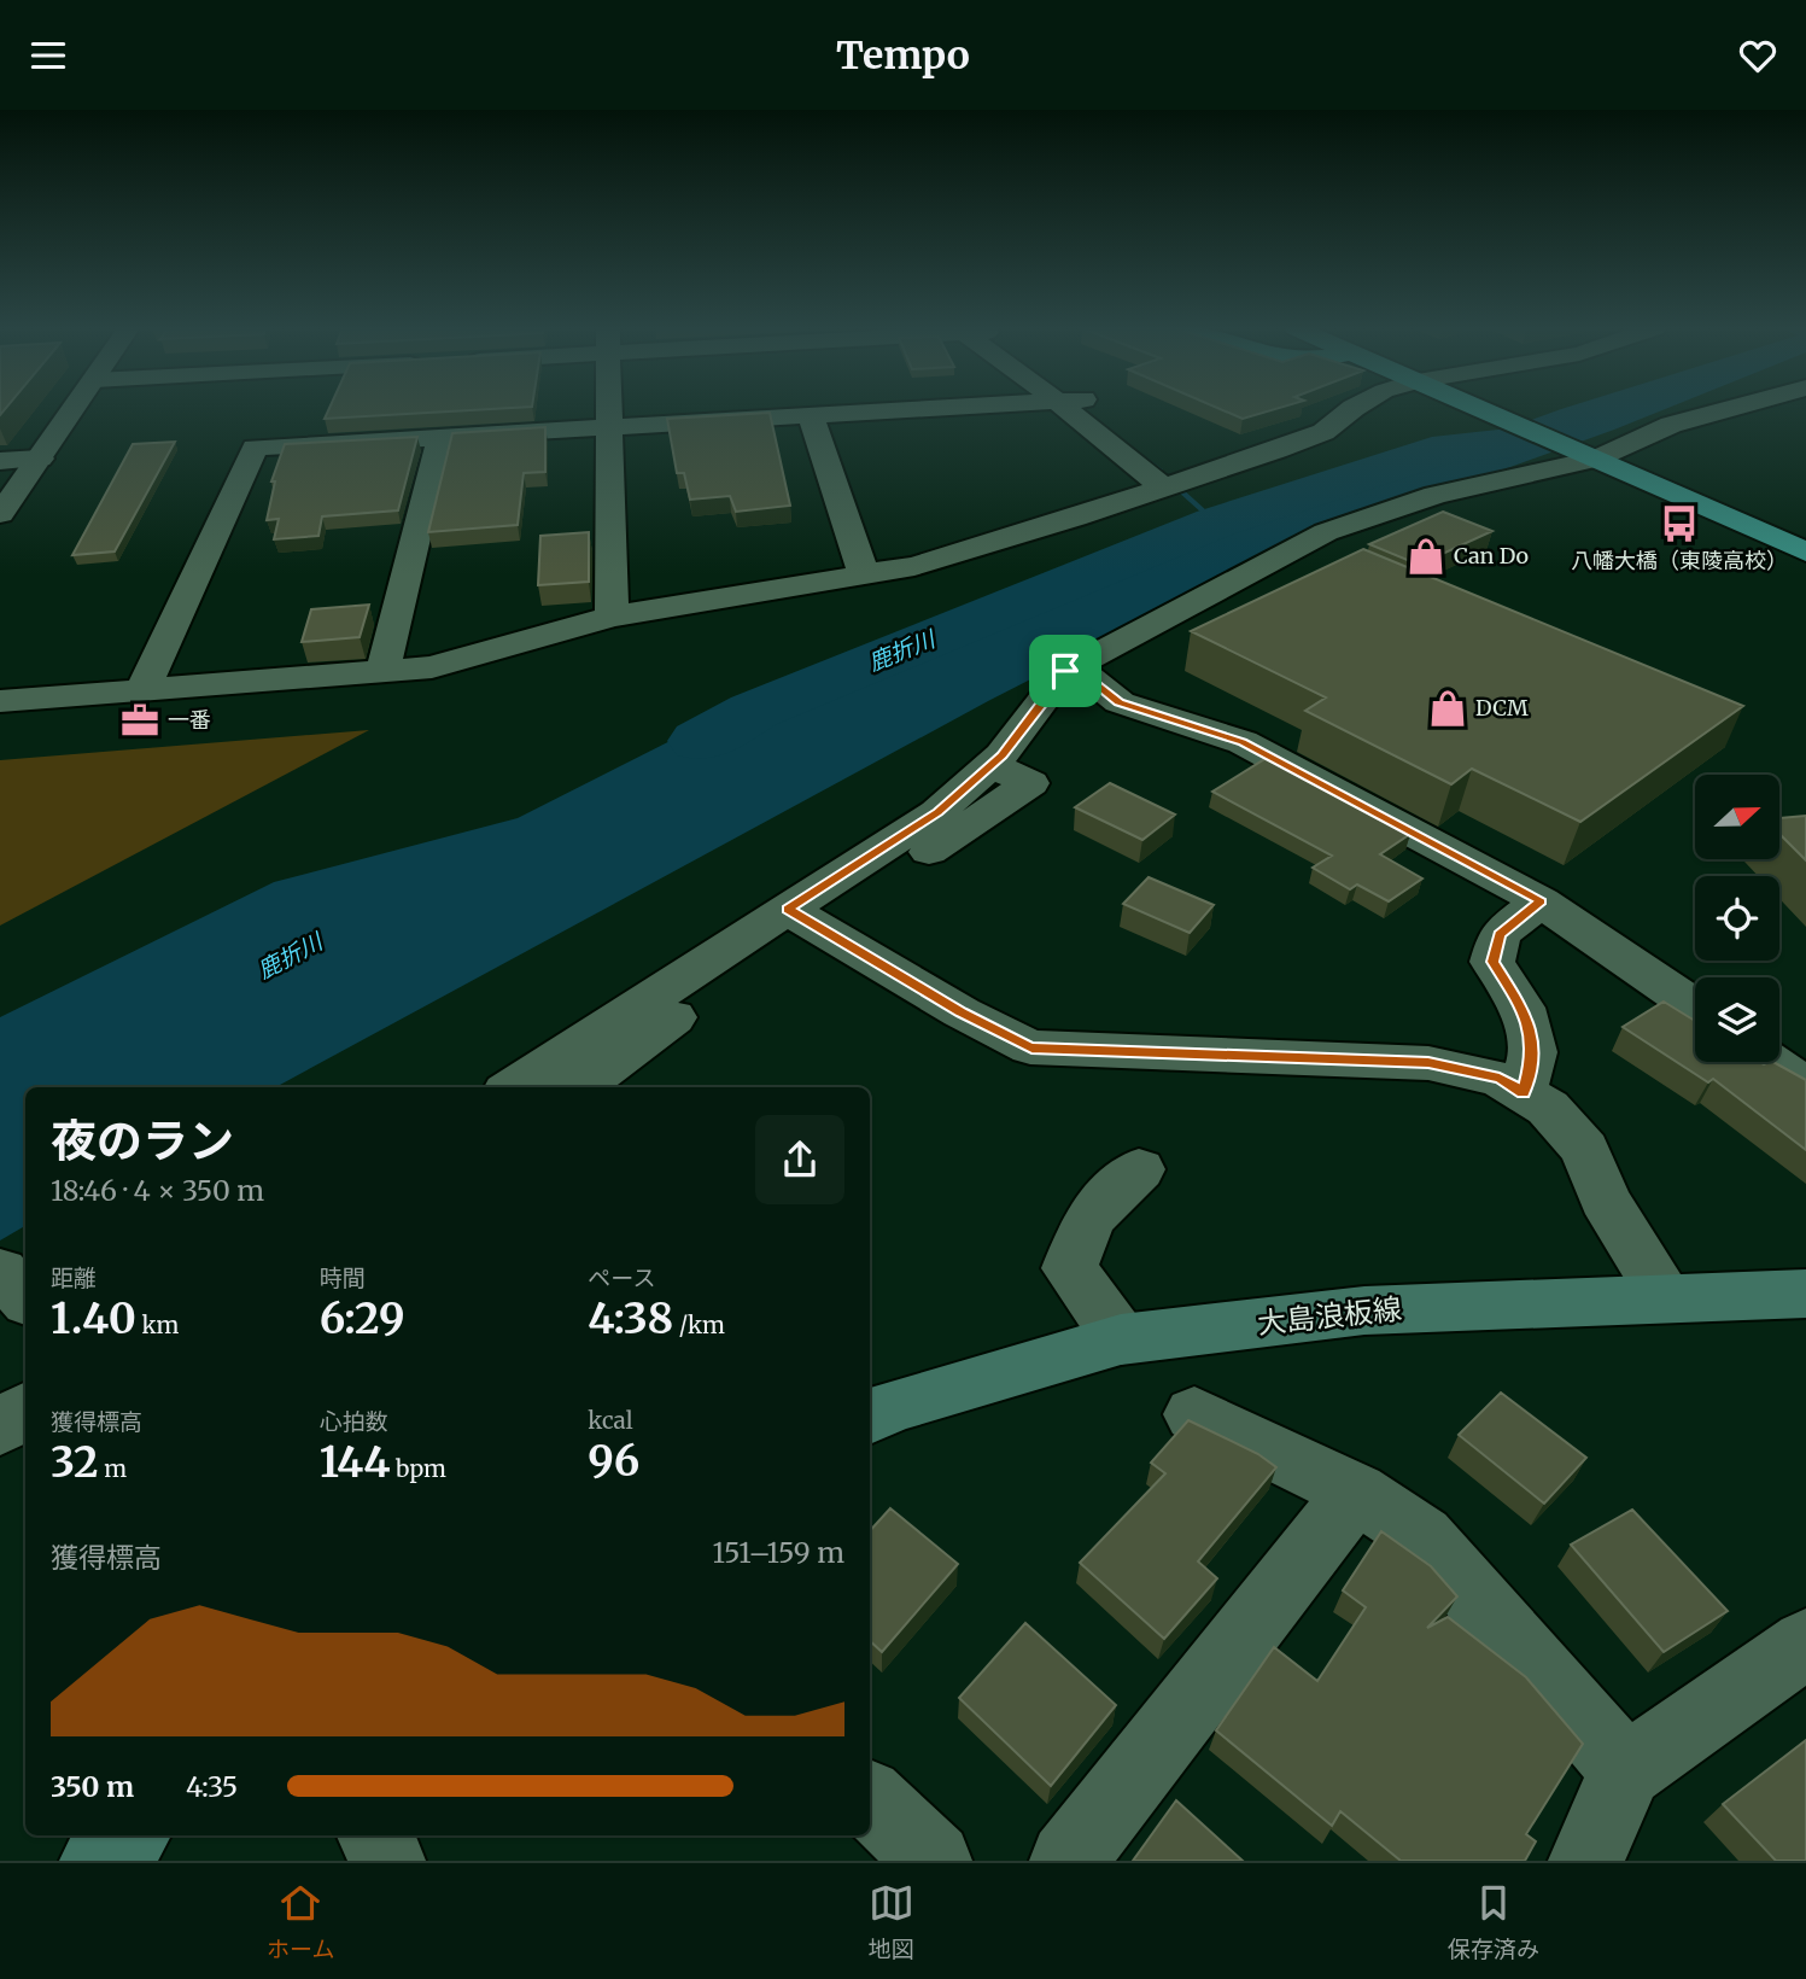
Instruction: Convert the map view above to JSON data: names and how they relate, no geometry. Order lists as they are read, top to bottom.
{
  "streets": {
    "main road": ["大島浪板線"]
  },
  "water": ["鹿折川"],
  "places": {
    "bus stop": ["八幡大橋（東陵高校）"],
    "shop": ["Can Do", "DCM"],
    "office": ["一番"]
  },
  "north": "right",
  "page": {
    "header": "Tempo",
    "heading": ["夜のラン", "18:46 · 4 × 350 m"],
    "stats": [
      ["距離", "1.40 km"],
      ["時間", "6:29"],
      ["ペース", "4:38 /km"],
      ["獲得標高", "32 m"],
      ["心拍数", "144 bpm"],
      ["kcal", "96"]
    ],
    "chart": ["獲得標高", "151–159 m"],
    "list": [
      {
        "name": "350 m",
        "note": "4:35"
      }
    ],
    "tabs": ["ホーム", "地図", "保存済み"]
  }
}
